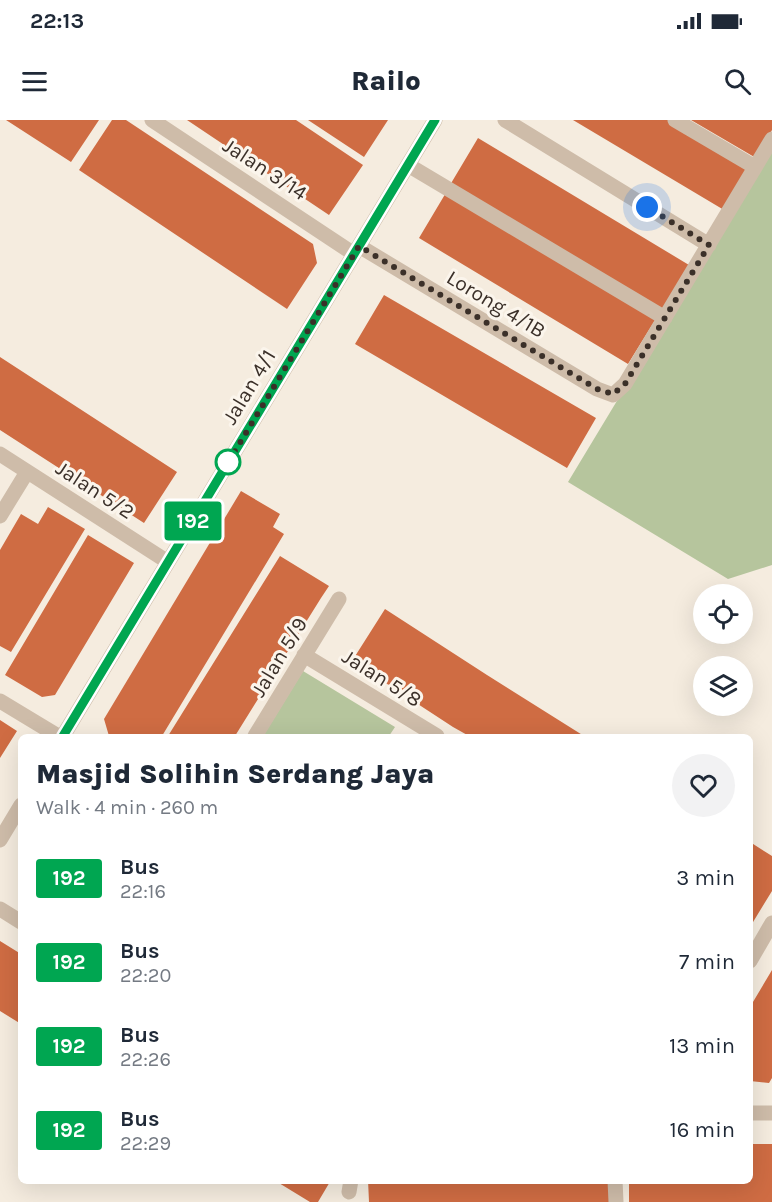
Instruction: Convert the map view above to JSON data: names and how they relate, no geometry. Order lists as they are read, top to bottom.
{
  "streets": {
    "street": [
      "Jalan 3/14",
      "Lorong 4/1B",
      "Jalan 4/1",
      "Jalan 5/2",
      "Jalan 5/9",
      "Jalan 5/8"
    ]
  },
  "crossings": [
    ["Jalan 3/14", "Lorong 4/1B"],
    ["Jalan 3/14", "Jalan 4/1"],
    ["Lorong 4/1B", "Jalan 4/1"],
    ["Jalan 4/1", "Jalan 5/2"],
    ["Jalan 5/9", "Jalan 5/8"]
  ],
  "lines": ["bus line 192"],
  "page": {
    "status": "22:13",
    "header": "Railo",
    "on_map": "192",
    "heading": ["Masjid Solihin Serdang Jaya", "Walk · 4 min · 260 m"],
    "list": [
      {
        "mark": "192",
        "name": "Bus",
        "note": "22:16",
        "value": "3 min"
      },
      {
        "mark": "192",
        "name": "Bus",
        "note": "22:20",
        "value": "7 min"
      },
      {
        "mark": "192",
        "name": "Bus",
        "note": "22:26",
        "value": "13 min"
      },
      {
        "mark": "192",
        "name": "Bus",
        "note": "22:29",
        "value": "16 min"
      }
    ]
  }
}
